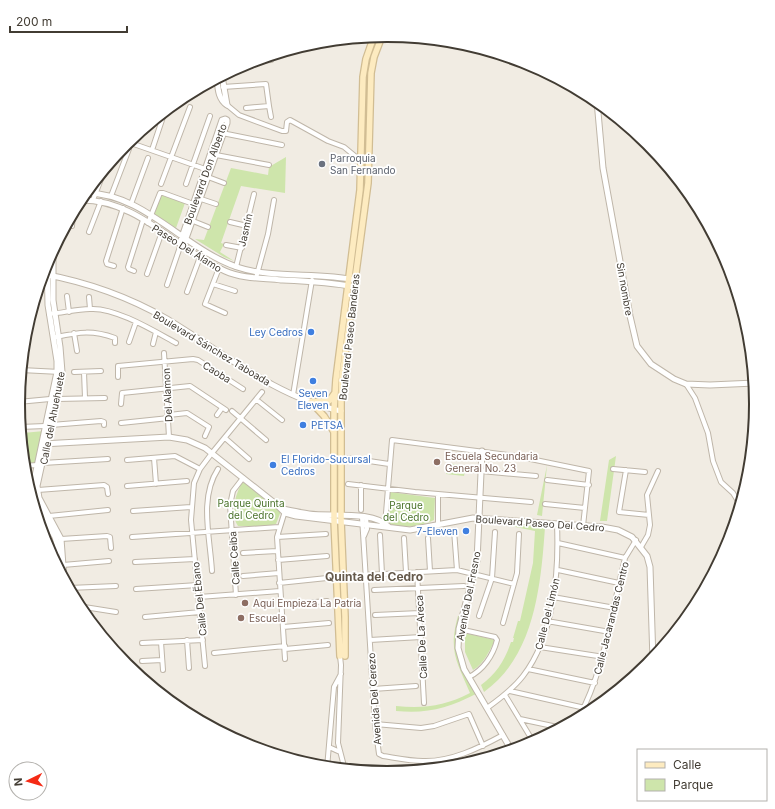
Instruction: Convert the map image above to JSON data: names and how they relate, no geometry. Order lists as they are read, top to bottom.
{
  "streets": {
    "main road": ["Boulevard Paseo Banderas"],
    "street": [
      "Boulevard Don Alberto",
      "Jasmín",
      "Paseo Del Álamo",
      "Sin nombre",
      "Boulevard Sánchez Taboada",
      "Caoba",
      "Del Alamon",
      "Calle del Ahuehuete",
      "Boulevard Paseo Del Cedro",
      "Calle Ceiba",
      "Avenida Del Fresno",
      "Calle Del Ëbano",
      "Calle Del Limón",
      "Calle Jacarandas Centro",
      "Calle De La Areca",
      "Avenida Del Cerezo"
    ]
  },
  "crossings": [
    ["Boulevard Don Alberto", "Paseo Del Álamo"],
    ["Jasmín", "Paseo Del Álamo"],
    ["Paseo Del Álamo", "Boulevard Paseo Banderas"],
    ["Boulevard Paseo Banderas", "Boulevard Sánchez Taboada"],
    ["Caoba", "Del Alamon"],
    ["Boulevard Paseo Del Cedro", "Avenida Del Fresno"],
    ["Boulevard Paseo Del Cedro", "Calle Del Limón"],
    ["Boulevard Paseo Del Cedro", "Calle Jacarandas Centro"],
    ["Avenida Del Fresno", "Calle Del Limón"],
    ["Avenida Del Fresno", "Avenida Del Cerezo"]
  ],
  "districts": ["Quinta del Cedro"],
  "parks": ["Parque Quinta del Cedro", "Parque del Cedro"],
  "places": [
    "Parroquia San Fernando",
    "Ley Cedros",
    "Seven Eleven",
    "PETSA",
    "Escuela Secundaria General No. 23",
    "El Florido-Sucursal Cedros",
    "7-Eleven",
    "Aqui Empieza La Patria",
    "Escuela"
  ],
  "legend": ["Calle", "Parque"],
  "scale_bar": "200 m",
  "north": "left"
}
